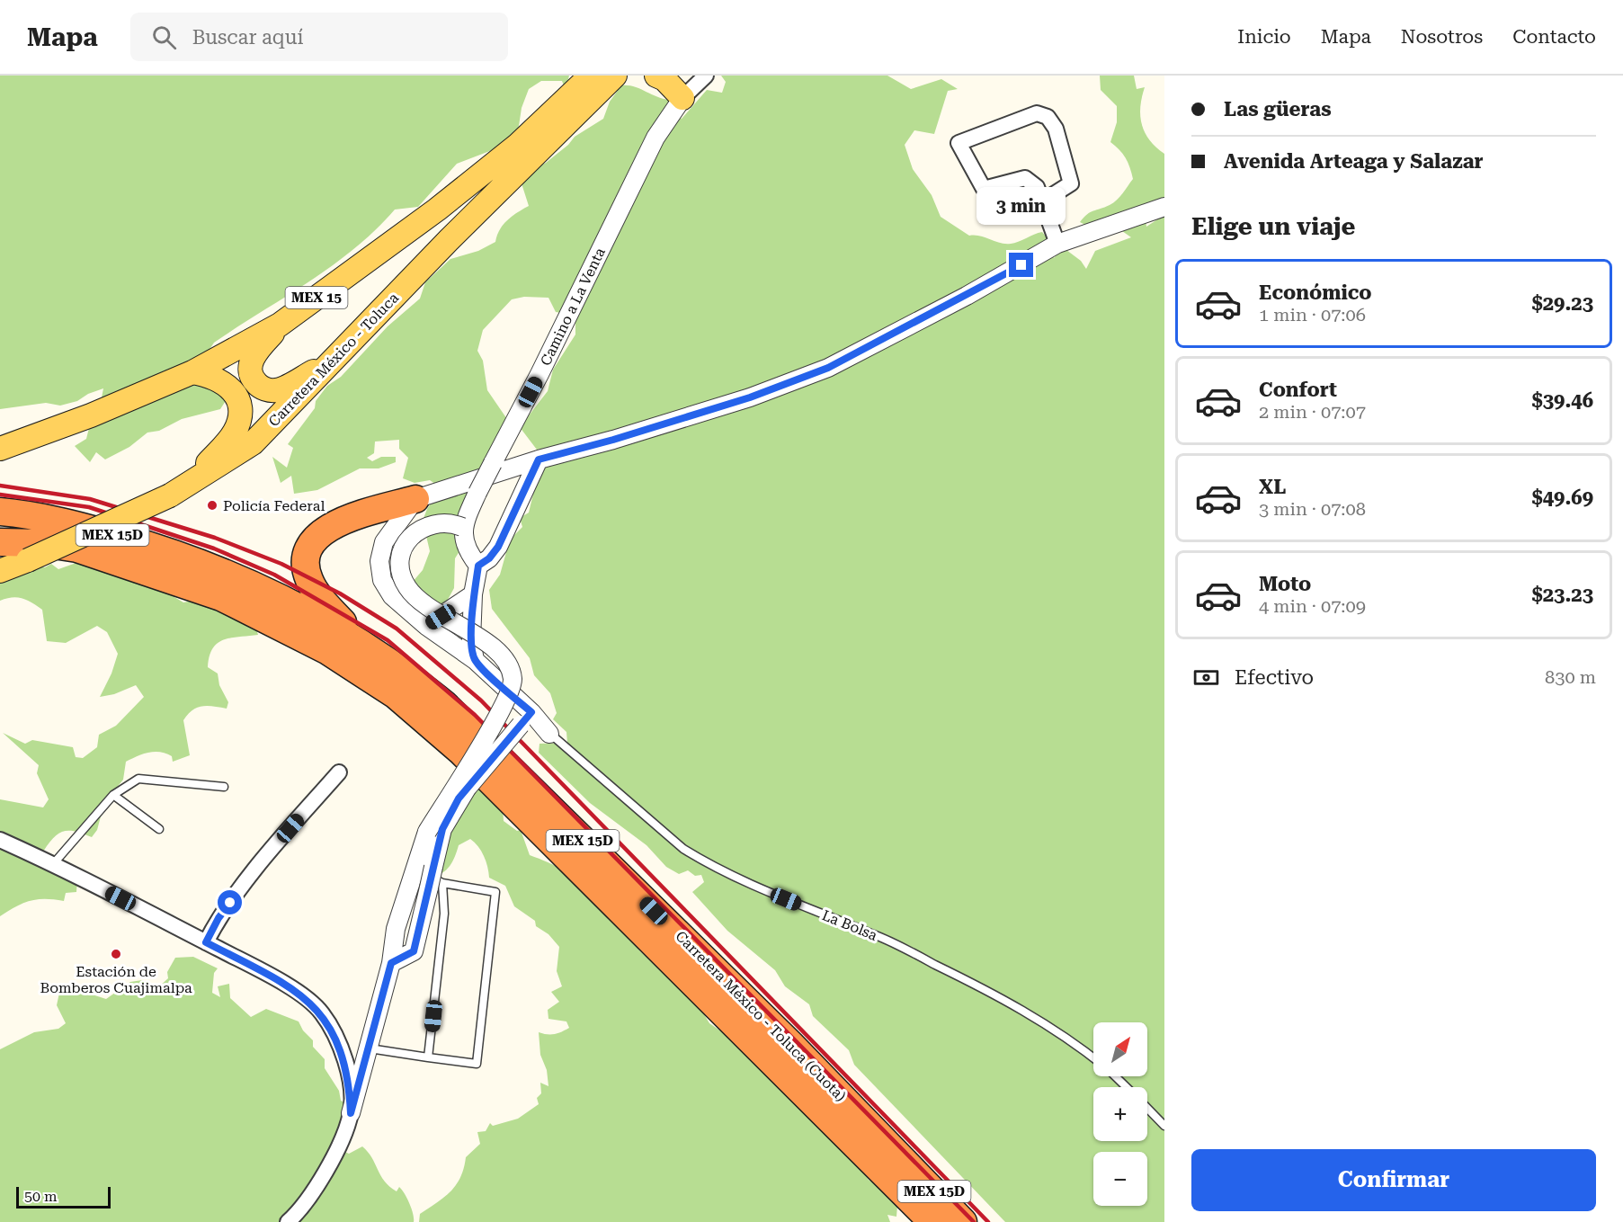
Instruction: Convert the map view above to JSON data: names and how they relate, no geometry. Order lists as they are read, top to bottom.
{
  "streets": {
    "highway": ["MEX 15D", "Carretera México - Toluca (Cuota)"],
    "main road": ["MEX 15", "Carretera México - Toluca"],
    "street": ["Camino a La Venta", "La Bolsa"]
  },
  "crossings": [
    ["MEX 15D", "Carretera México - Toluca (Cuota)"]
  ],
  "places": ["Policía Federal", "Estación de Bomberos Cuajimalpa"],
  "scale_bar": "50 m",
  "north": "top right",
  "page": {
    "header": "Mapa",
    "search": "Buscar aquí",
    "nav": [
      "Inicio",
      "Mapa",
      "Nosotros",
      "Contacto"
    ],
    "banner": ["Las güeras", "Avenida Arteaga y Salazar"],
    "bubble": "3 min",
    "heading": "Elige un viaje",
    "list": [
      {
        "name": "Económico",
        "note": "1 min · 07:06",
        "value": "$29.23"
      },
      {
        "name": "Confort",
        "note": "2 min · 07:07",
        "value": "$39.46"
      },
      {
        "name": "XL",
        "note": "3 min · 07:08",
        "value": "$49.69"
      },
      {
        "name": "Moto",
        "note": "4 min · 07:09",
        "value": "$23.23"
      }
    ],
    "pay": ["Efectivo", "830 m"],
    "map_buttons": ["+", "−"],
    "buttons": "Confirmar",
    "scale": "50 m"
  }
}
